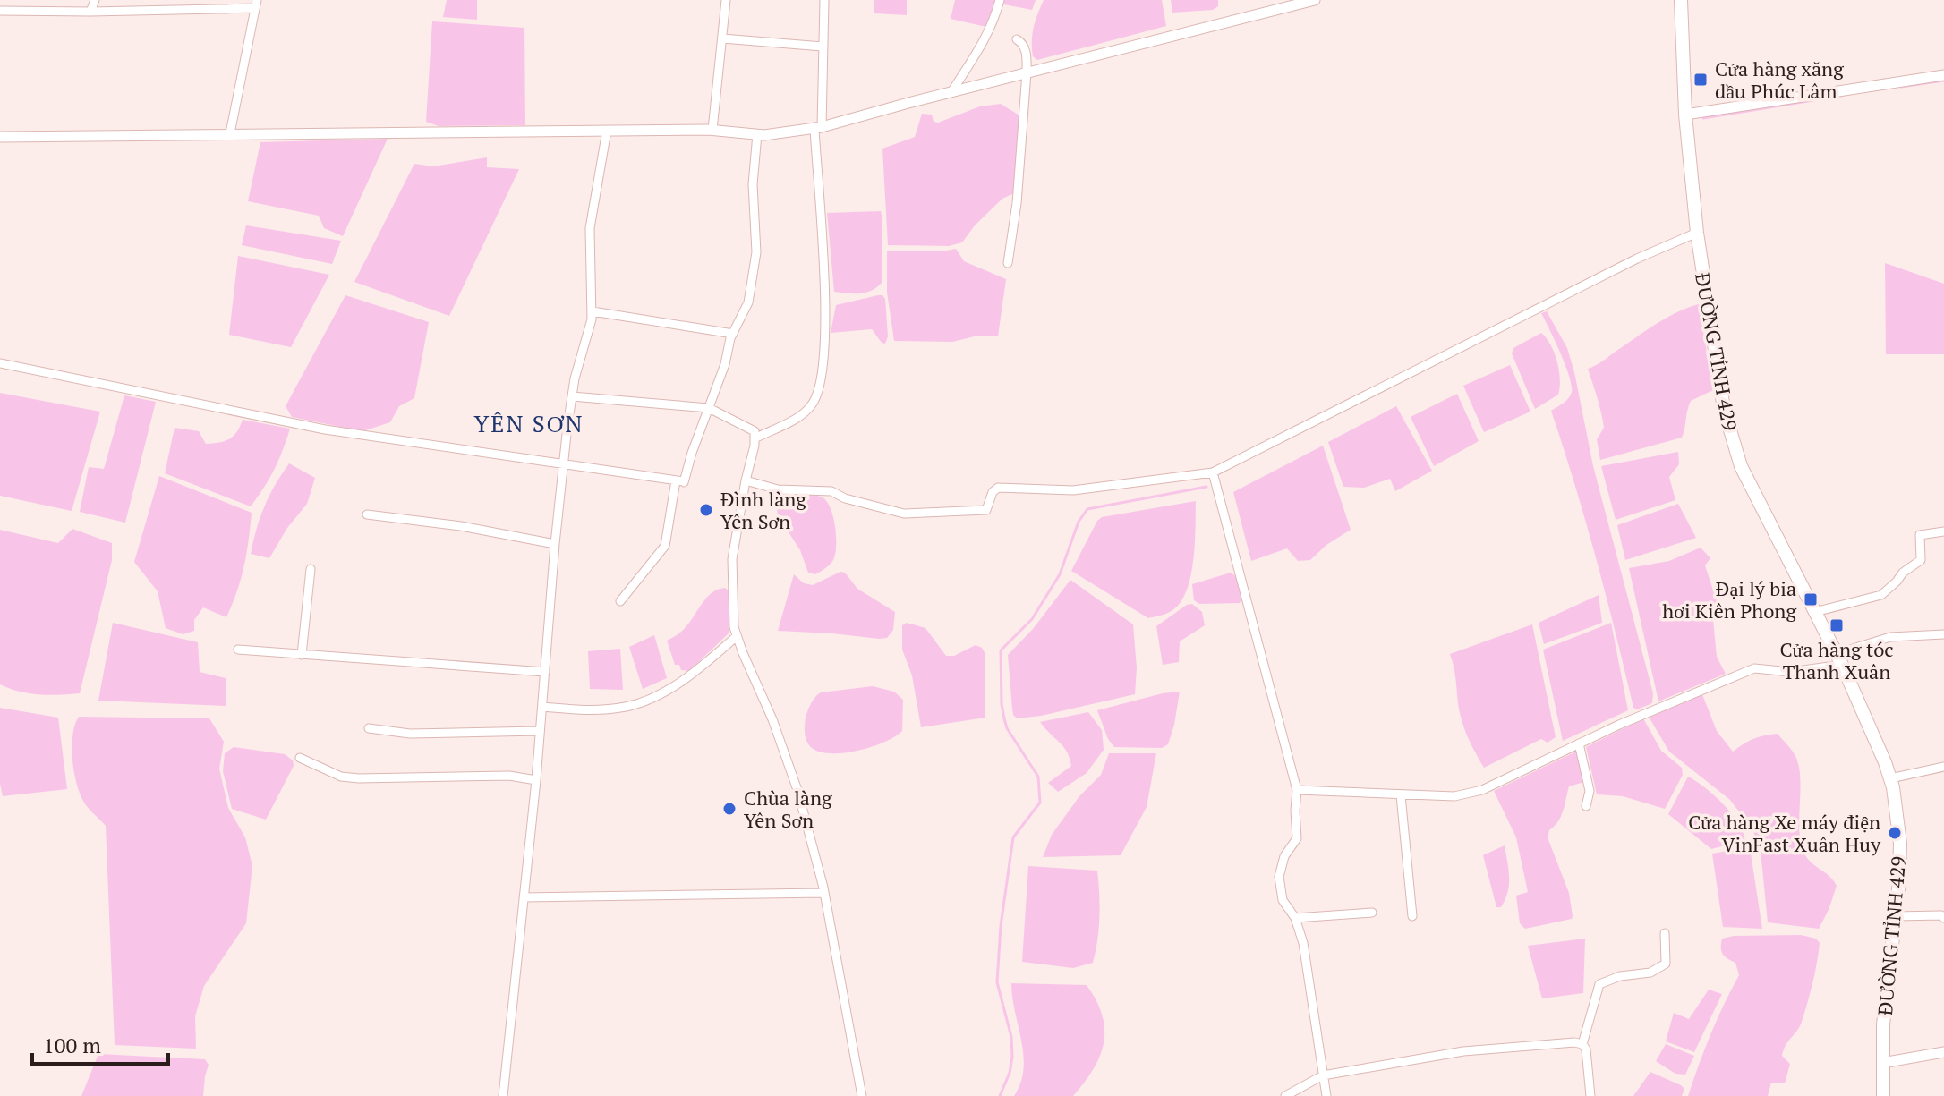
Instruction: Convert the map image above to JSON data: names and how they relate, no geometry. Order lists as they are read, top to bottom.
{
  "streets": {
    "main road": ["ĐƯỜNG TỈNH 429"]
  },
  "districts": ["YÊN SƠN"],
  "places": {
    "transit": ["Cửa hàng xăng dầu Phúc Lâm", "Đại lý bia hơi Kiên Phong", "Cửa hàng tóc Thanh Xuân"],
    "other": ["Đình làng Yên Sơn", "Chùa làng Yên Sơn", "Cửa hàng Xe máy điện VinFast Xuân Huy"]
  },
  "scale_bar": "100 m"
}
